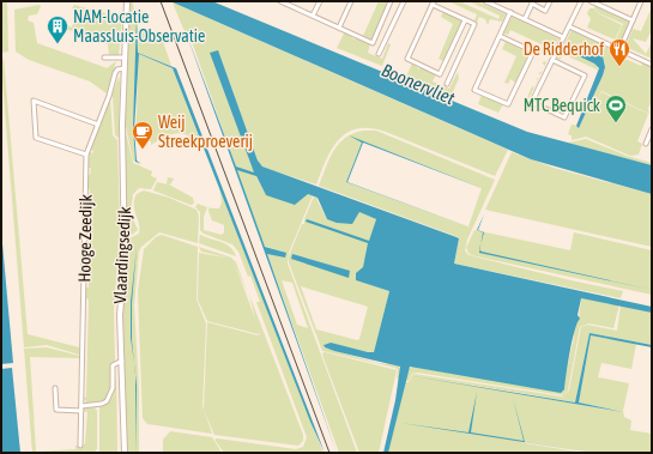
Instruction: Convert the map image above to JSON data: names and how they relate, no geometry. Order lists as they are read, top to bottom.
{
  "streets": {
    "street": ["Hooge Zeedijk", "Vlaardingsedijk"]
  },
  "crossings": [
    ["Hooge Zeedijk", "Vlaardingsedijk"]
  ],
  "water": ["Boonervliet"],
  "places": {
    "building": ["NAM-locatie Maassluis-Observatie"],
    "restaurant": ["De Ridderhof"],
    "sports": ["MTC Bequick"],
    "cafe": ["Weij Streekproeverij"]
  }
}
